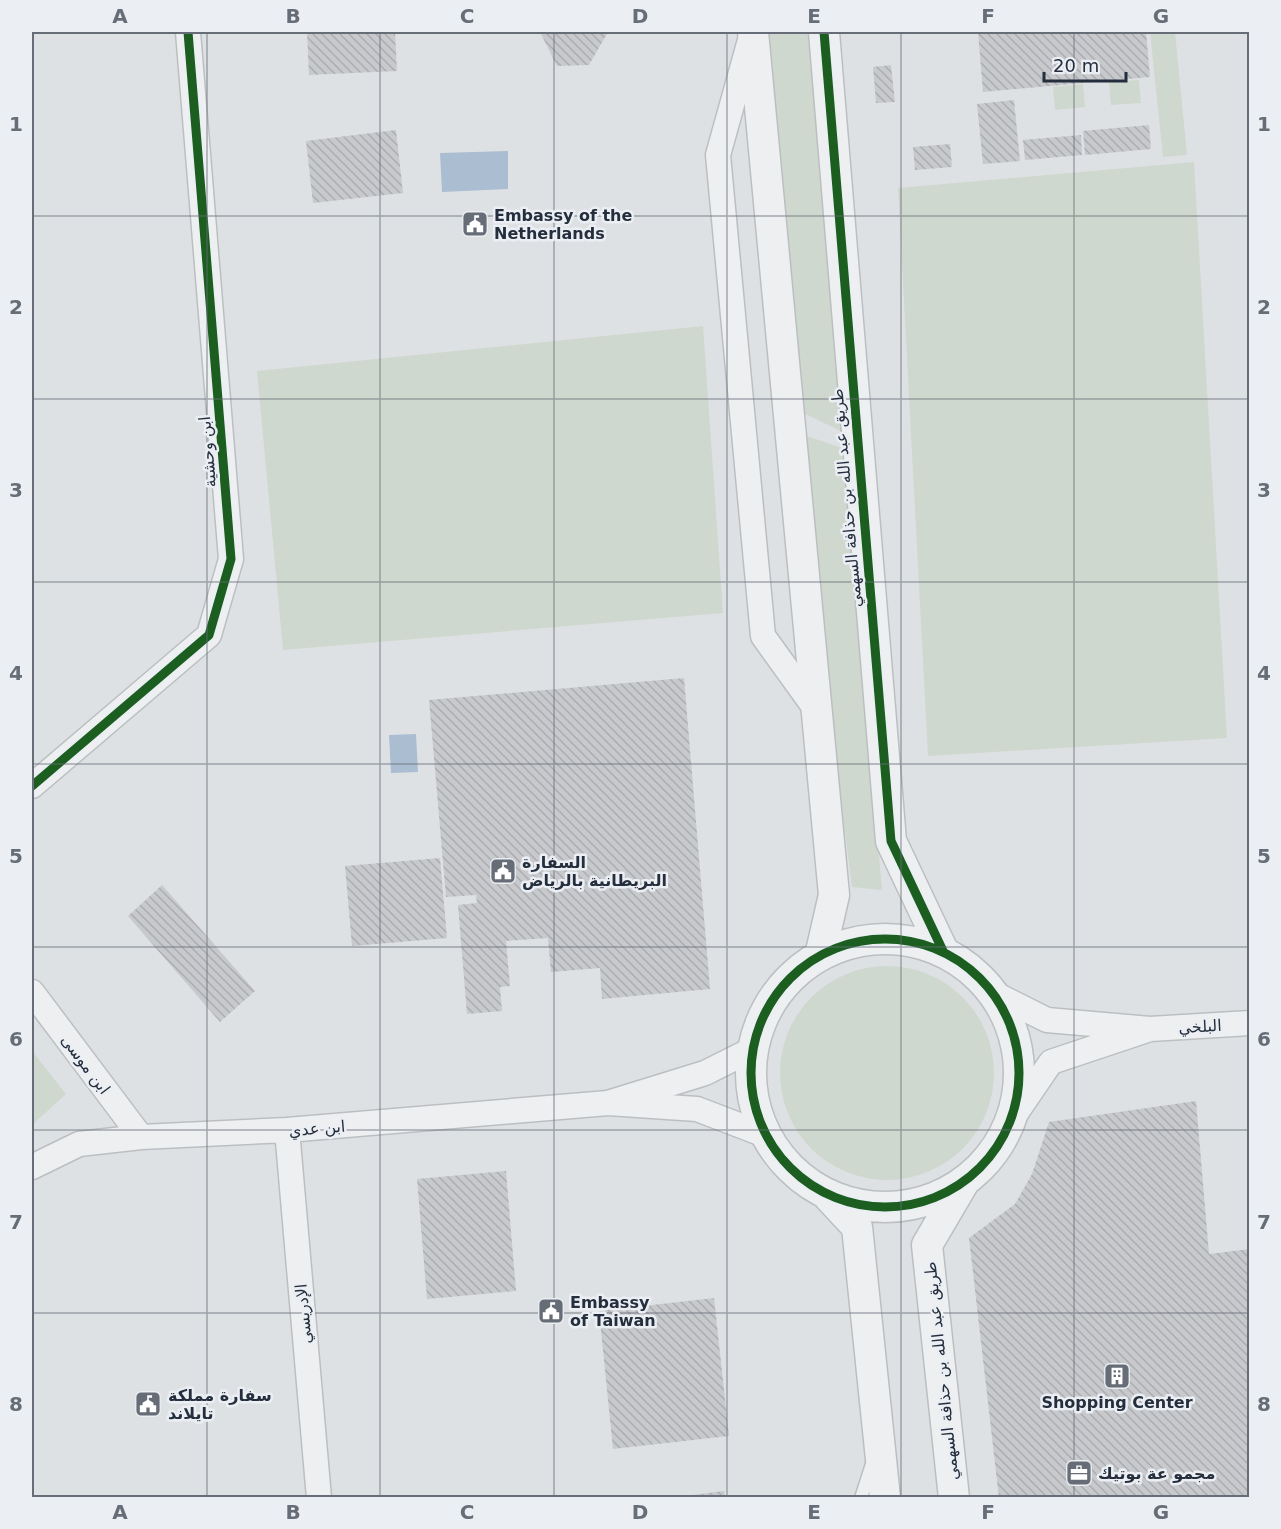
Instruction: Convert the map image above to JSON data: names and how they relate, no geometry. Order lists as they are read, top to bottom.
{
  "streets": {
    "street": [
      "ابن وحشية",
      "طريق عبد الله بن حذافة السهمي",
      "البلخي",
      "ابن موسى",
      "ابن عدي",
      "الإدريسي"
    ]
  },
  "crossings": [
    ["ابن موسى", "ابن عدي"],
    ["ابن عدي", "الإدريسي"]
  ],
  "places": {
    "public building": [
      "Embassy of the Netherlands",
      "السفارة البريطانية بالرياض",
      "Embassy of Taiwan",
      "سفارة مملكة تايلاند"
    ],
    "building": ["Shopping Center"],
    "office": ["مجمو عة بوتيك"]
  },
  "scale_bar": "20 m",
  "grid": {
    "columns": [
      "A",
      "B",
      "C",
      "D",
      "E",
      "F",
      "G"
    ],
    "rows": [
      "1",
      "2",
      "3",
      "4",
      "5",
      "6",
      "7",
      "8"
    ]
  }
}
